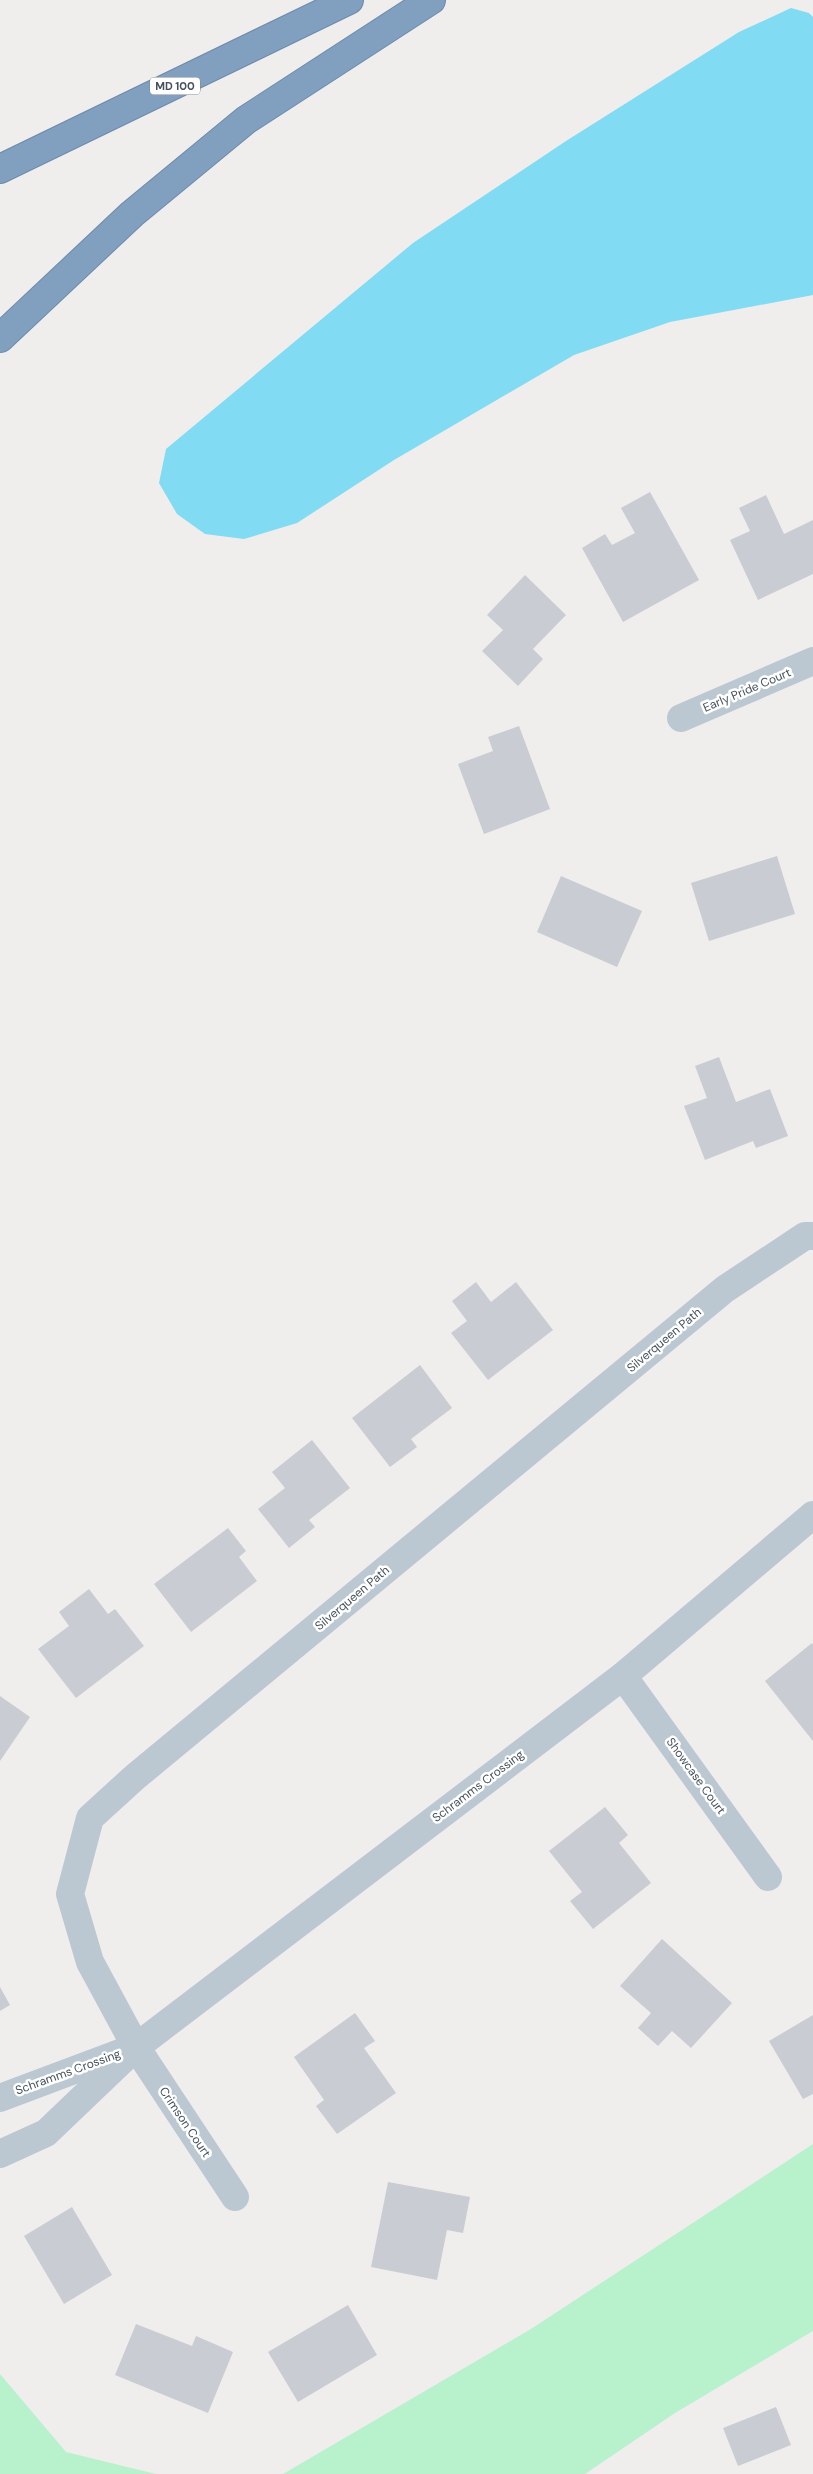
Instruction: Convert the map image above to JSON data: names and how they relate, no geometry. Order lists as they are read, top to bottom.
{
  "streets": {
    "highway": ["MD 100"],
    "street": [
      "Early Pride Court",
      "Silverqueen Path",
      "Showcase Court",
      "Schramms Crossing",
      "Crimson Court"
    ]
  },
  "crossings": [
    ["Silverqueen Path", "Schramms Crossing"],
    ["Silverqueen Path", "Crimson Court"],
    ["Showcase Court", "Schramms Crossing"],
    ["Schramms Crossing", "Crimson Court"]
  ]
}
